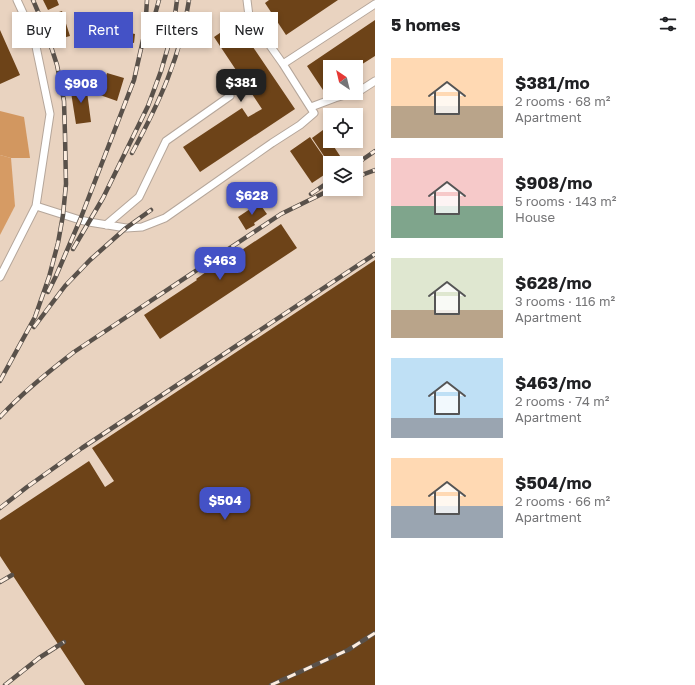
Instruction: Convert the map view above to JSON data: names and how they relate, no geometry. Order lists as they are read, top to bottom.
{
  "north": "top left",
  "page": {
    "heading": "5 homes",
    "chip": [
      "Buy",
      "Rent",
      "Filters",
      "New"
    ],
    "list": [
      {
        "name": "$381/mo",
        "note": "2 rooms · 68 m² · Apartment"
      },
      {
        "name": "$908/mo",
        "note": "5 rooms · 143 m² · House"
      },
      {
        "name": "$628/mo",
        "note": "3 rooms · 116 m² · Apartment"
      },
      {
        "name": "$463/mo",
        "note": "2 rooms · 74 m² · Apartment"
      },
      {
        "name": "$504/mo",
        "note": "2 rooms · 66 m² · Apartment"
      }
    ],
    "price": [
      "$381",
      "$908",
      "$628",
      "$463",
      "$504"
    ]
  }
}
